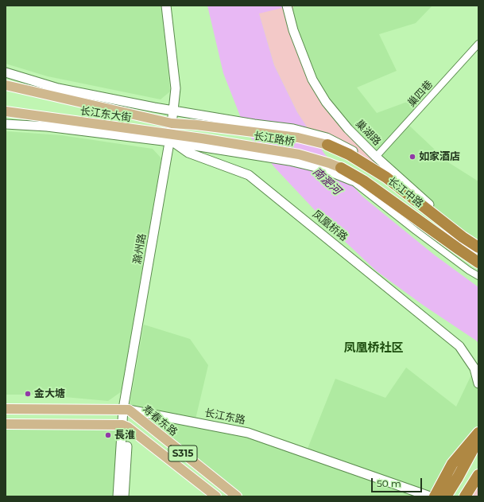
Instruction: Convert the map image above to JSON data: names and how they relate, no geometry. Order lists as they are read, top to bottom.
{
  "streets": {
    "highway": ["长江中路"],
    "main road": [
      "长江东大街",
      "长江路桥",
      "长江东路",
      "寿春东路",
      "S315"
    ],
    "street": [
      "巢四巷",
      "巢湖路",
      "凤凰桥路",
      "滁州路"
    ]
  },
  "crossings": [
    ["巢四巷", "巢湖路"],
    ["长江东大街", "长江路桥"],
    ["长江东大街", "凤凰桥路"],
    ["长江东大街", "滁州路"],
    ["长江路桥", "长江中路"],
    ["凤凰桥路", "滁州路"],
    ["滁州路", "长江东路"],
    ["滁州路", "寿春东路"],
    ["滁州路", "S315"],
    ["长江东路", "寿春东路"]
  ],
  "districts": ["凤凰桥社区"],
  "water": ["南淝河"],
  "places": ["如家酒店", "金大塘", "長淮"],
  "scale_bar": "50 m"
}
